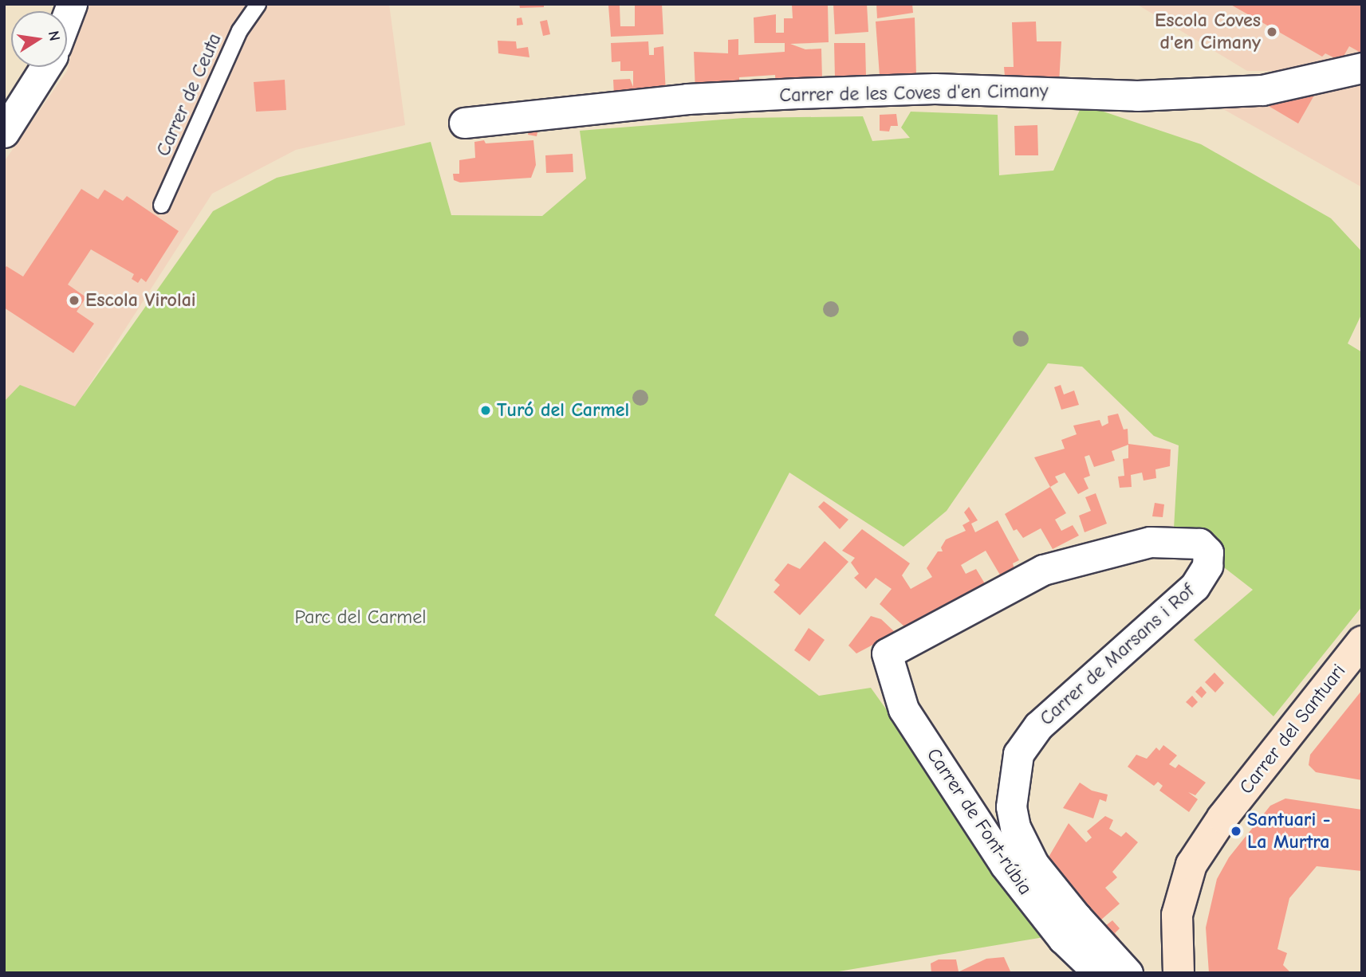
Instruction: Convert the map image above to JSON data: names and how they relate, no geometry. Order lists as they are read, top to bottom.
{
  "streets": {
    "street": [
      "Carrer de les Coves d'en Cimany",
      "Carrer de Marsans i Rof",
      "Carrer del Santuari",
      "Carrer de Font-rúbia"
    ],
    "lane": ["Carrer de Ceuta"]
  },
  "crossings": [
    ["Carrer de Marsans i Rof", "Carrer de Font-rúbia"]
  ],
  "parks": ["Parc del Carmel"],
  "places": [
    "Escola Coves d'en Cimany",
    "Escola Virolai",
    "Turó del Carmel",
    "Santuari - La Murtra"
  ],
  "north": "right"
}
